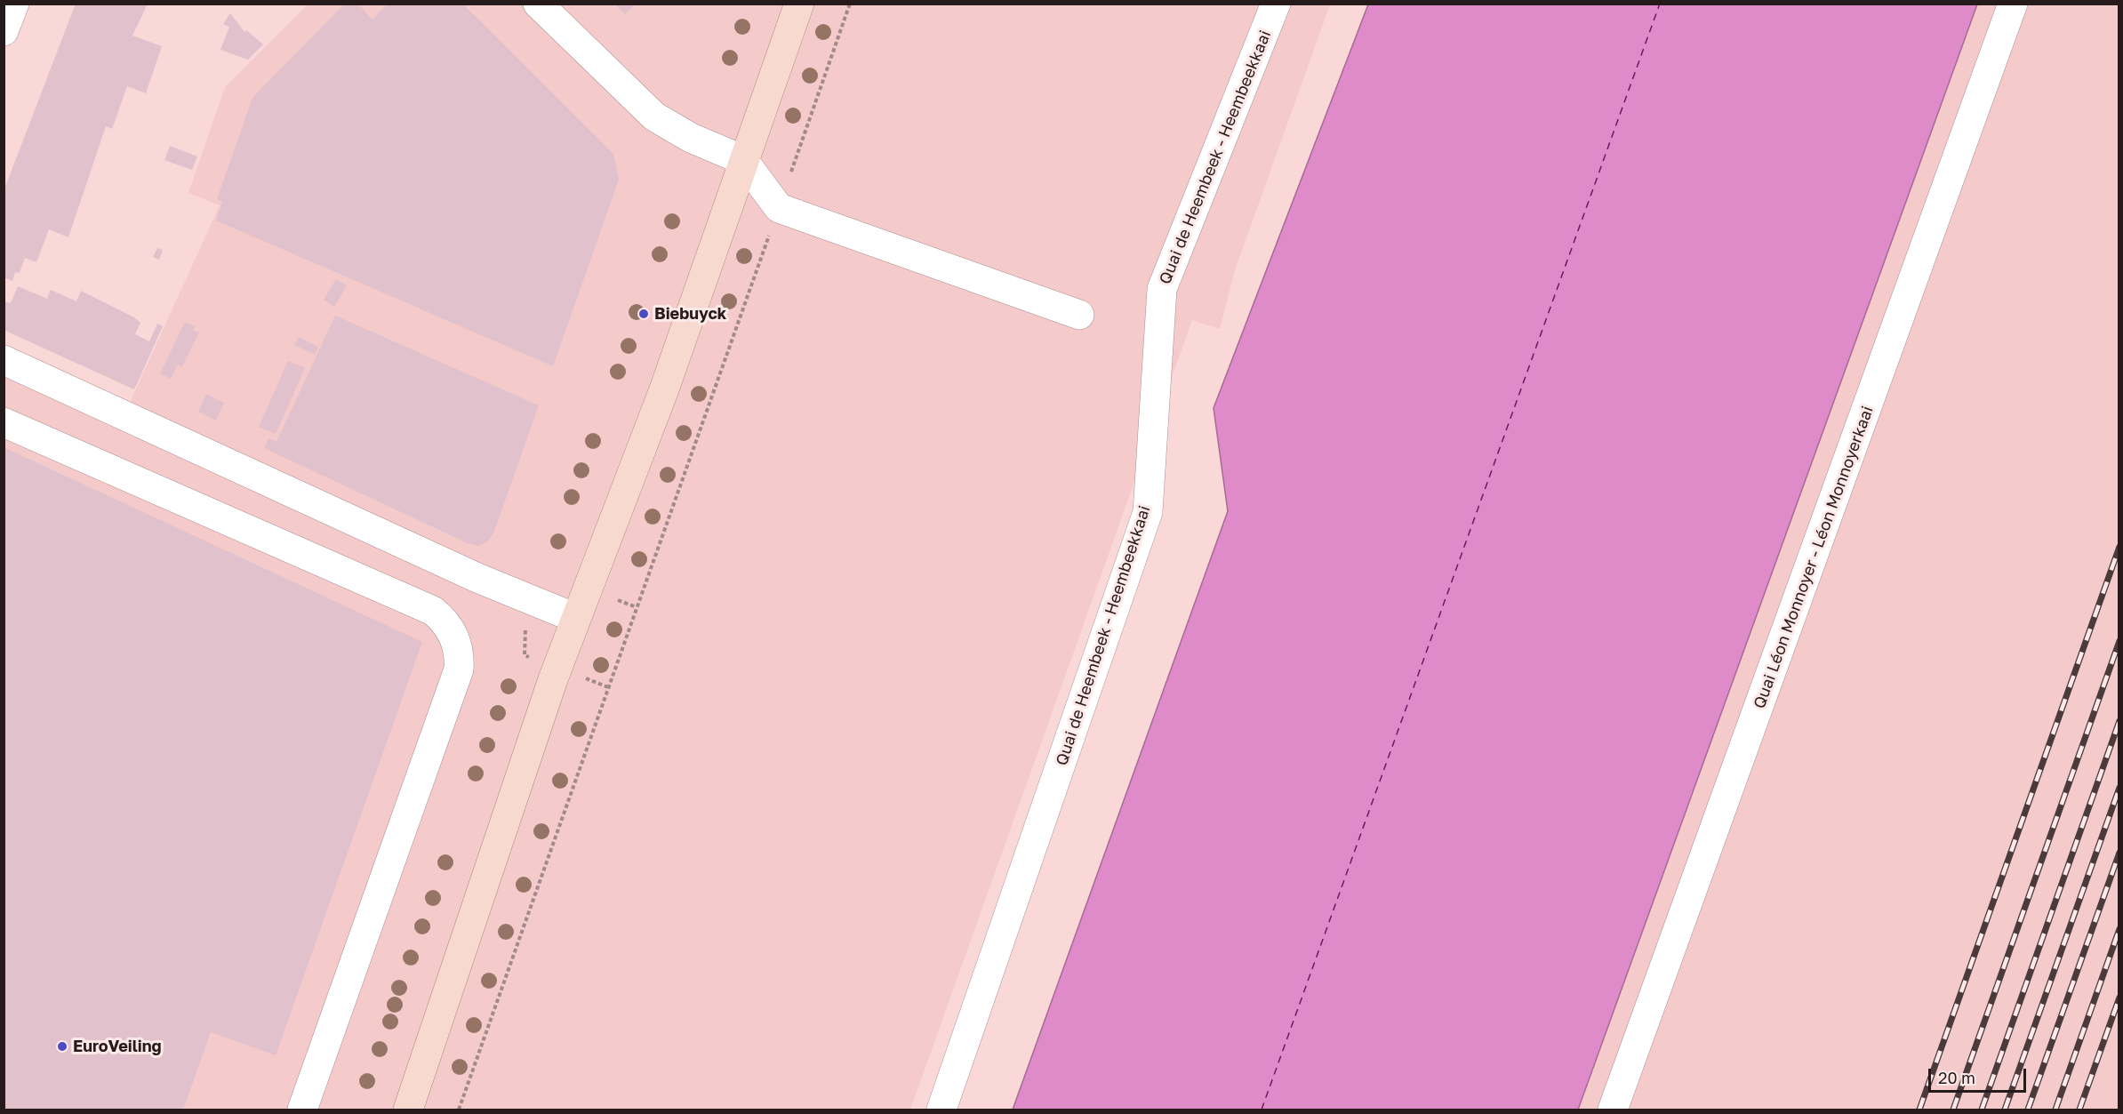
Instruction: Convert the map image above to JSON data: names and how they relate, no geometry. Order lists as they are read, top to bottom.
{
  "streets": {
    "street": ["Quai de Heembeek - Heembeekkaai", "Quai Léon Monnoyer - Léon Monnoyerkaai"]
  },
  "places": ["Biebuyck", "EuroVeiling"],
  "scale_bar": "20 m"
}
